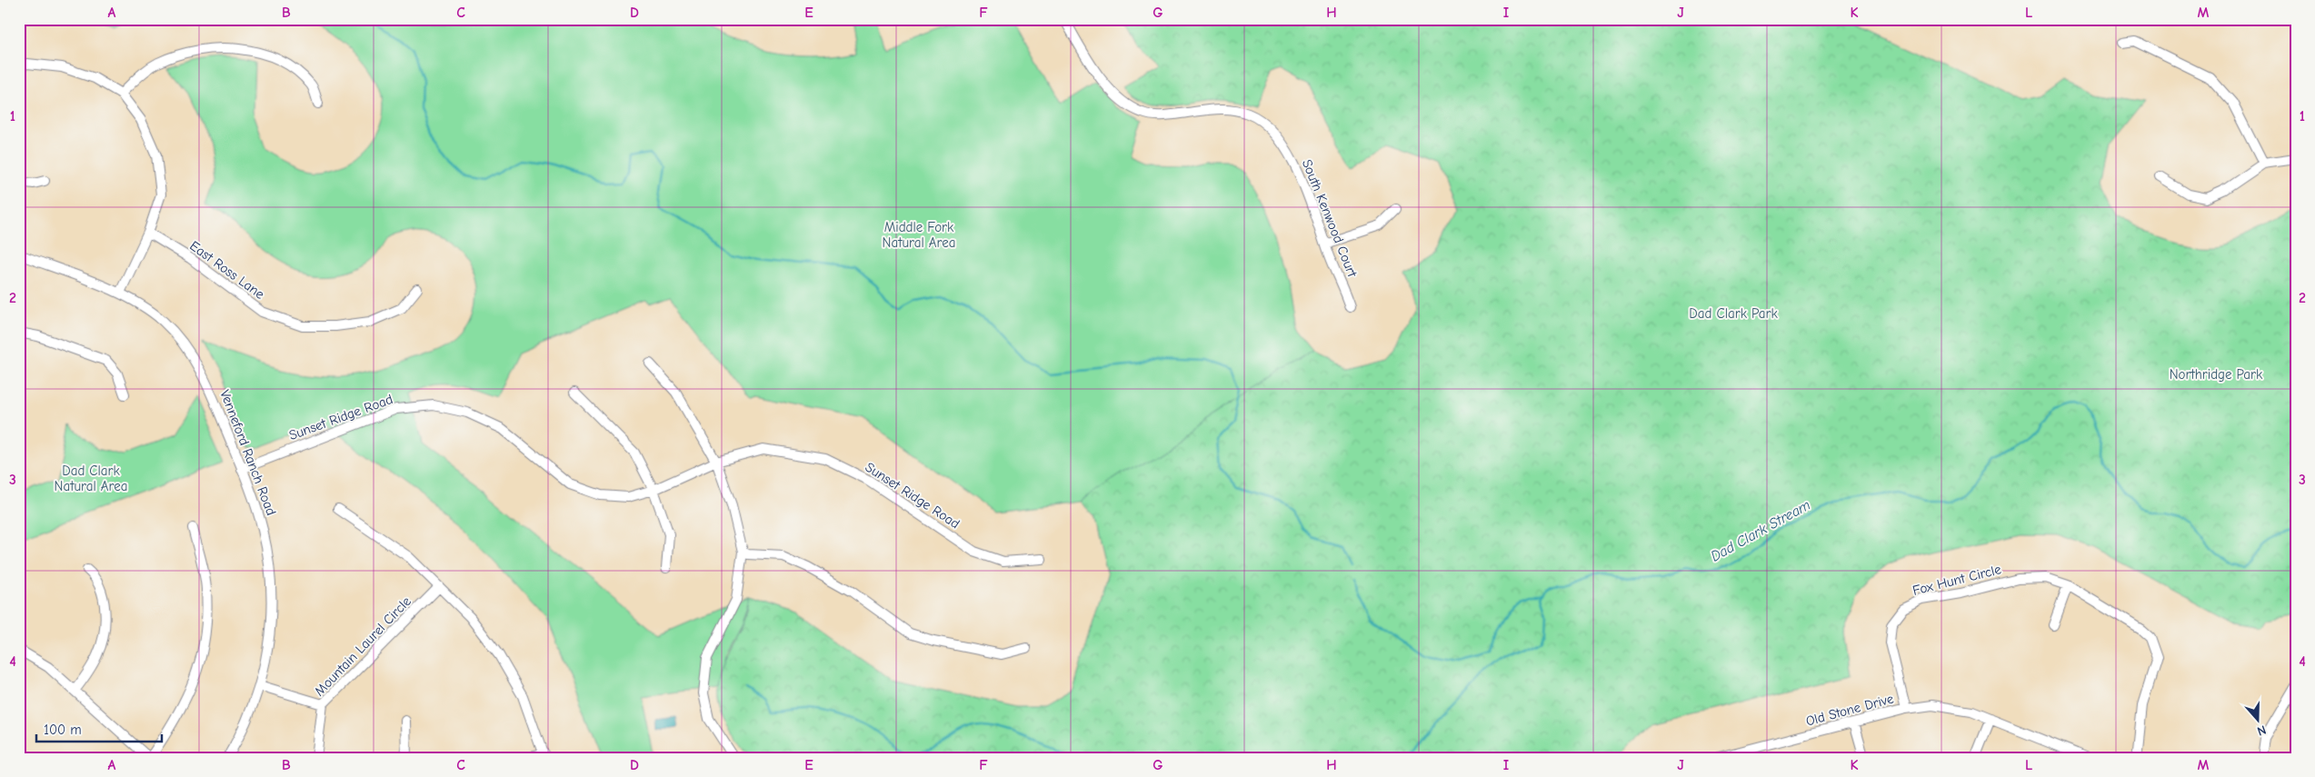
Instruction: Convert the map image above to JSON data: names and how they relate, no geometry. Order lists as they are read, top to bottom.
{
  "streets": {
    "street": [
      "South Kenwood Court",
      "East Ross Lane",
      "Sunset Ridge Road",
      "Venneford Ranch Road",
      "Fox Hunt Circle",
      "Mountain Laurel Circle",
      "Old Stone Drive"
    ]
  },
  "crossings": [
    ["Sunset Ridge Road", "Venneford Ranch Road"],
    ["Fox Hunt Circle", "Old Stone Drive"]
  ],
  "water": ["Dad Clark Stream"],
  "parks": [
    "Middle Fork Natural Area",
    "Dad Clark Park",
    "Northridge Park",
    "Dad Clark Natural Area"
  ],
  "scale_bar": "100 m",
  "north": "bottom",
  "grid": {
    "columns": [
      "A",
      "B",
      "C",
      "D",
      "E",
      "F",
      "G",
      "H",
      "I",
      "J",
      "K",
      "L",
      "M"
    ],
    "rows": [
      "1",
      "2",
      "3",
      "4"
    ]
  }
}
